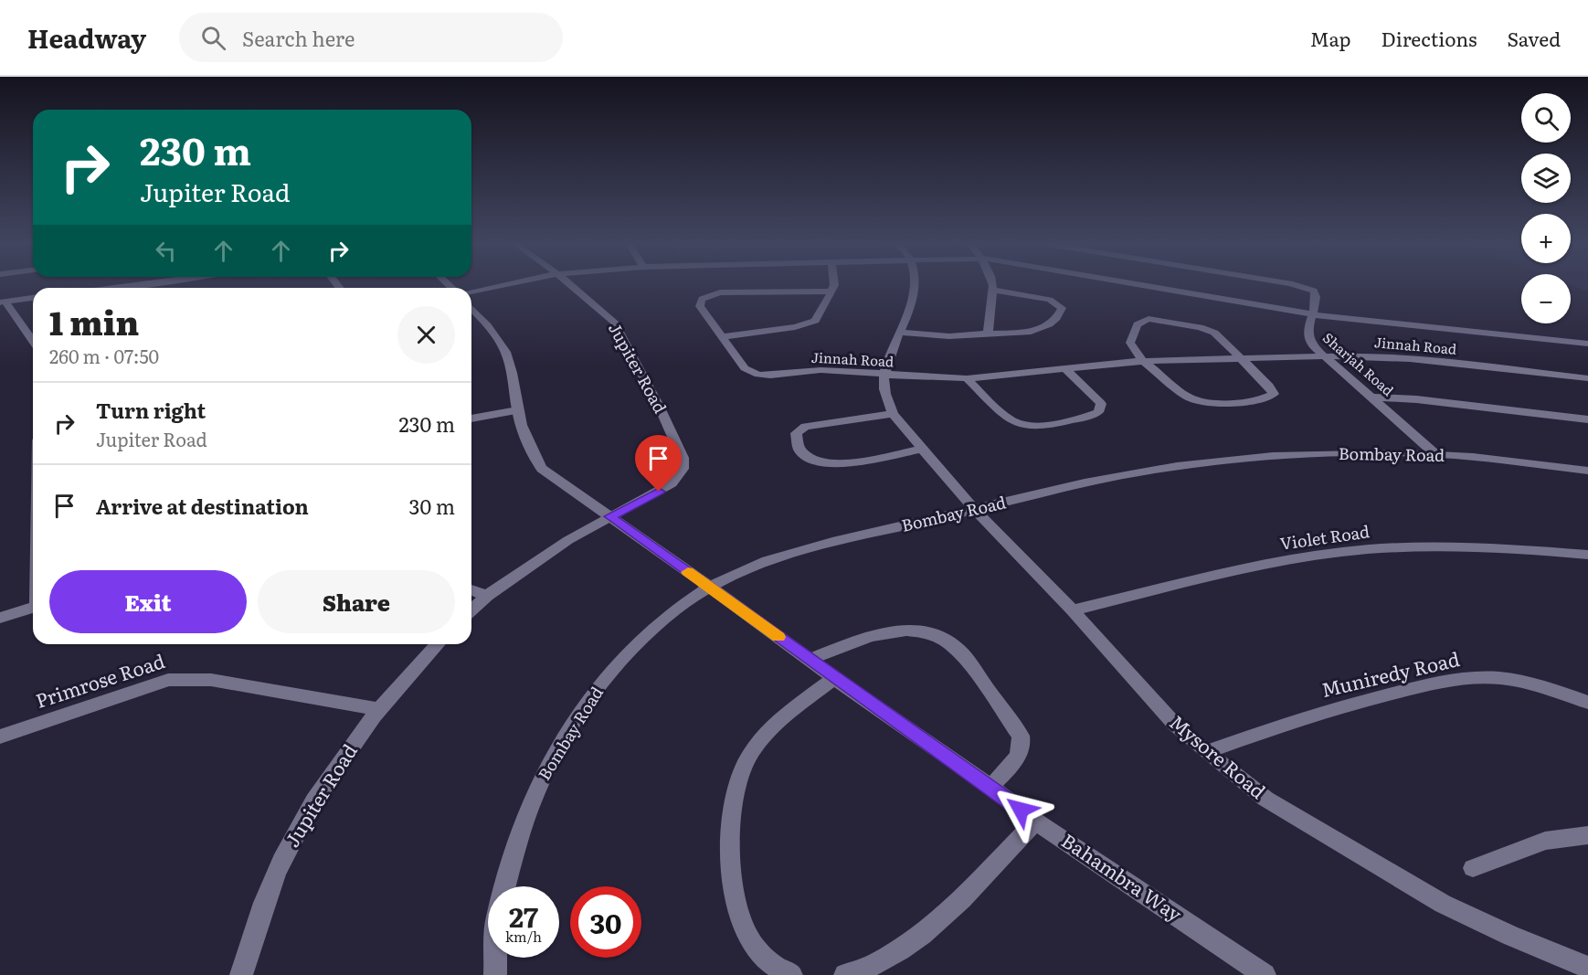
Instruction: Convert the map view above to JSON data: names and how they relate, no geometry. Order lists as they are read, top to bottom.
{
  "streets": {
    "street": [
      "Jinnah Road",
      "Sharjah Road",
      "Jupiter Road",
      "Bombay Road",
      "Violet Road",
      "Muniredy Road",
      "Primrose Road",
      "Mysore Road",
      "Bahambra Way"
    ]
  },
  "crossings": [
    ["Jinnah Road", "Sharjah Road"],
    ["Jinnah Road", "Mysore Road"],
    ["Sharjah Road", "Bombay Road"],
    ["Jupiter Road", "Primrose Road"],
    ["Jupiter Road", "Bahambra Way"],
    ["Bombay Road", "Mysore Road"],
    ["Bombay Road", "Bahambra Way"],
    ["Violet Road", "Mysore Road"],
    ["Muniredy Road", "Mysore Road"]
  ],
  "page": {
    "header": "Headway",
    "search": "Search here",
    "nav": ["Map", "Directions", "Saved"],
    "map_buttons": ["+", "−"],
    "turn": ["230 m", "Jupiter Road"],
    "heading": ["1 min", "260 m · 07:50"],
    "list": [
      {
        "name": "Turn right",
        "note": "Jupiter Road",
        "value": "230 m"
      },
      {
        "name": "Arrive at destination",
        "value": "30 m"
      }
    ],
    "buttons": ["Exit", "Share"],
    "speed": "27 km/h",
    "limit": "30"
  }
}
